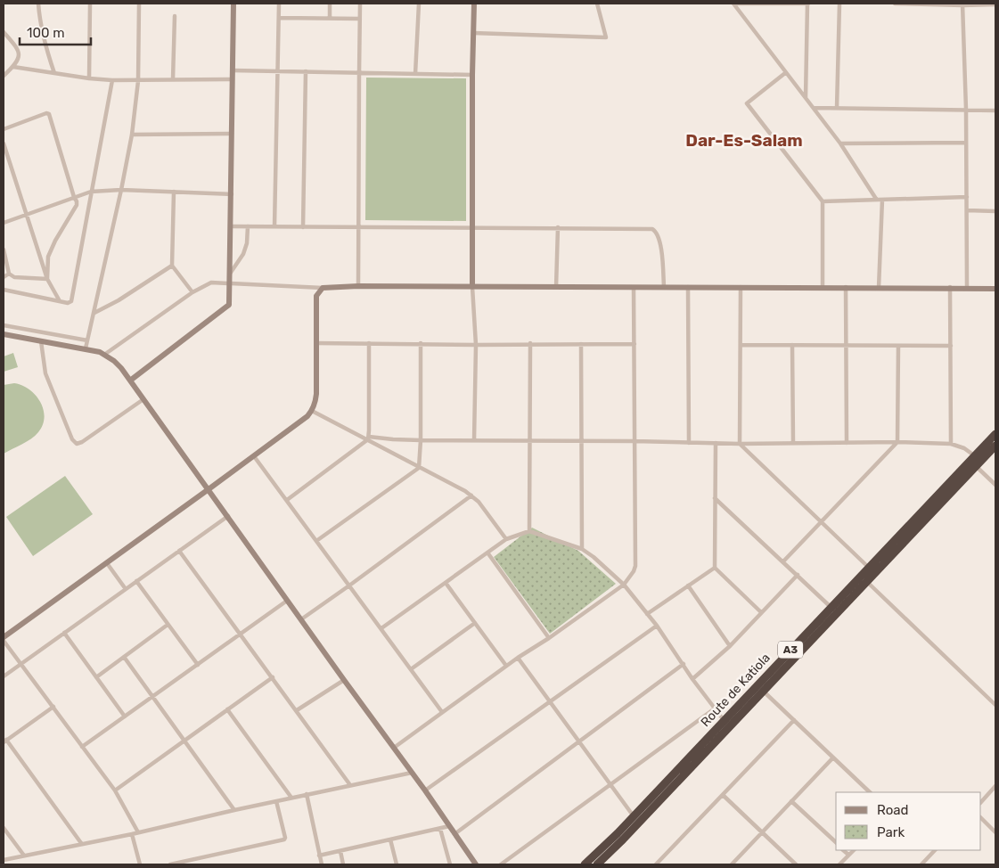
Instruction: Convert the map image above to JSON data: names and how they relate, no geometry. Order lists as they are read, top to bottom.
{
  "streets": {
    "highway": ["A3", "Route de Katiola"]
  },
  "districts": ["Dar-Es-Salam"],
  "legend": ["Road", "Park"],
  "scale_bar": "100 m"
}
